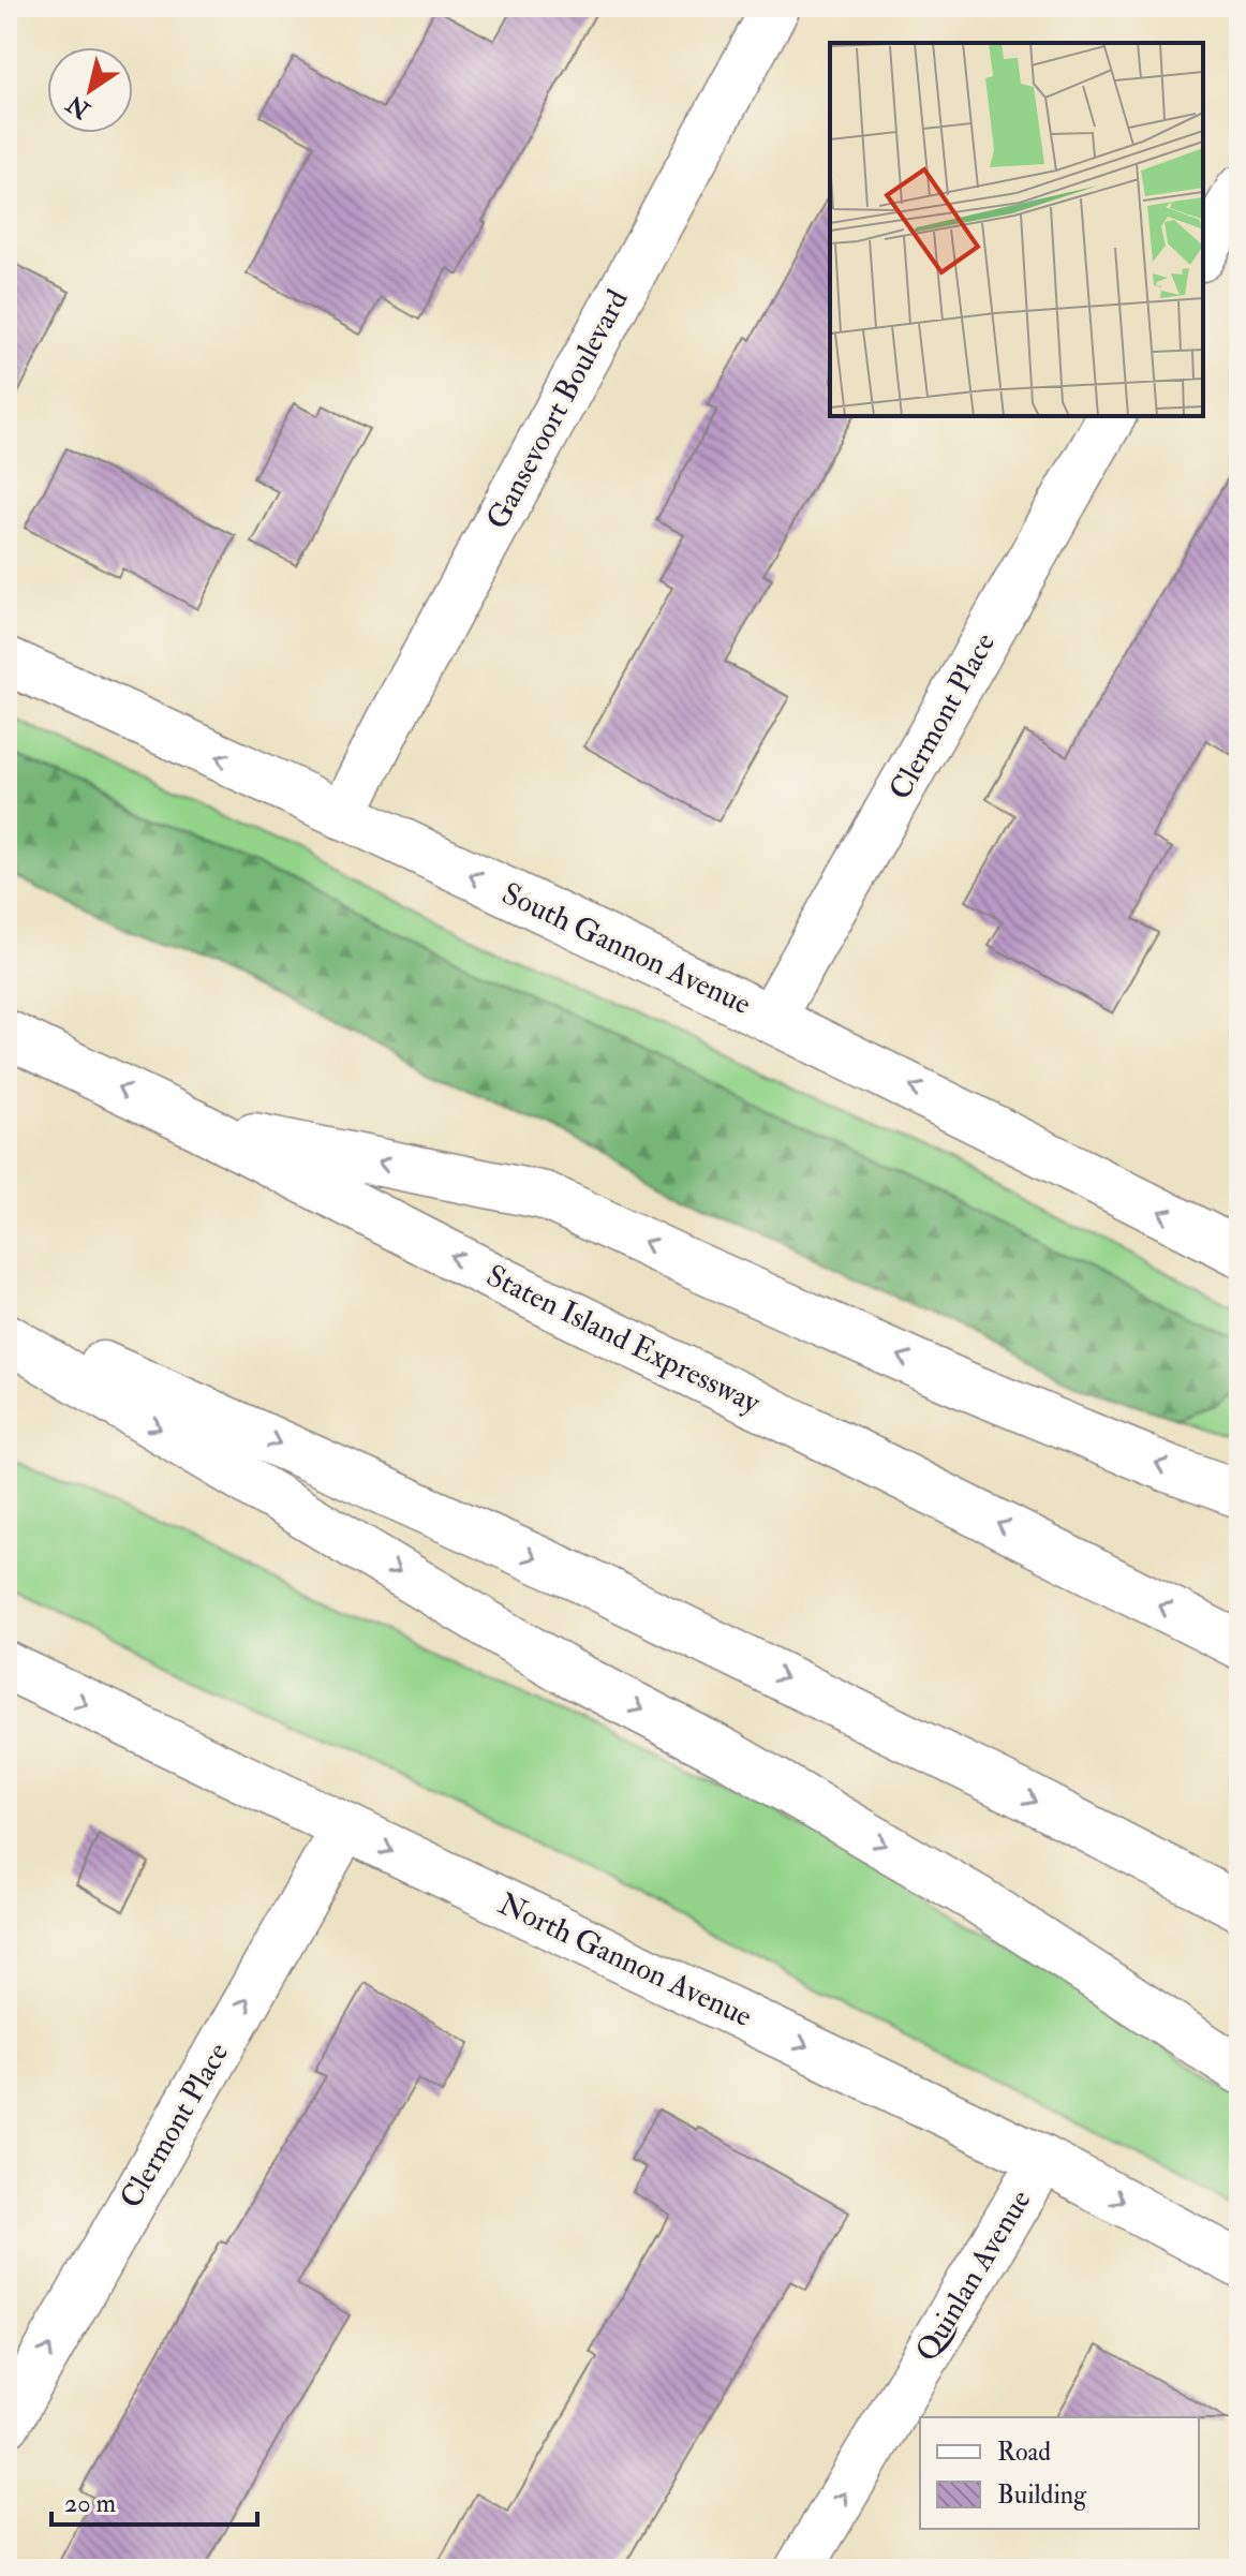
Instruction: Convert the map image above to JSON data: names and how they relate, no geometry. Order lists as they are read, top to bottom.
{
  "streets": {
    "main road": [
      "Gansevoort Boulevard",
      "Clermont Place",
      "South Gannon Avenue",
      "Staten Island Expressway",
      "North Gannon Avenue",
      "Quinlan Avenue"
    ]
  },
  "crossings": [
    ["Gansevoort Boulevard", "South Gannon Avenue"],
    ["Clermont Place", "South Gannon Avenue"],
    ["Clermont Place", "North Gannon Avenue"],
    ["North Gannon Avenue", "Quinlan Avenue"]
  ],
  "one_way": ["Clermont Place", "Quinlan Avenue"],
  "legend": ["Road", "Building"],
  "scale_bar": "20 m",
  "north": "bottom left"
}
